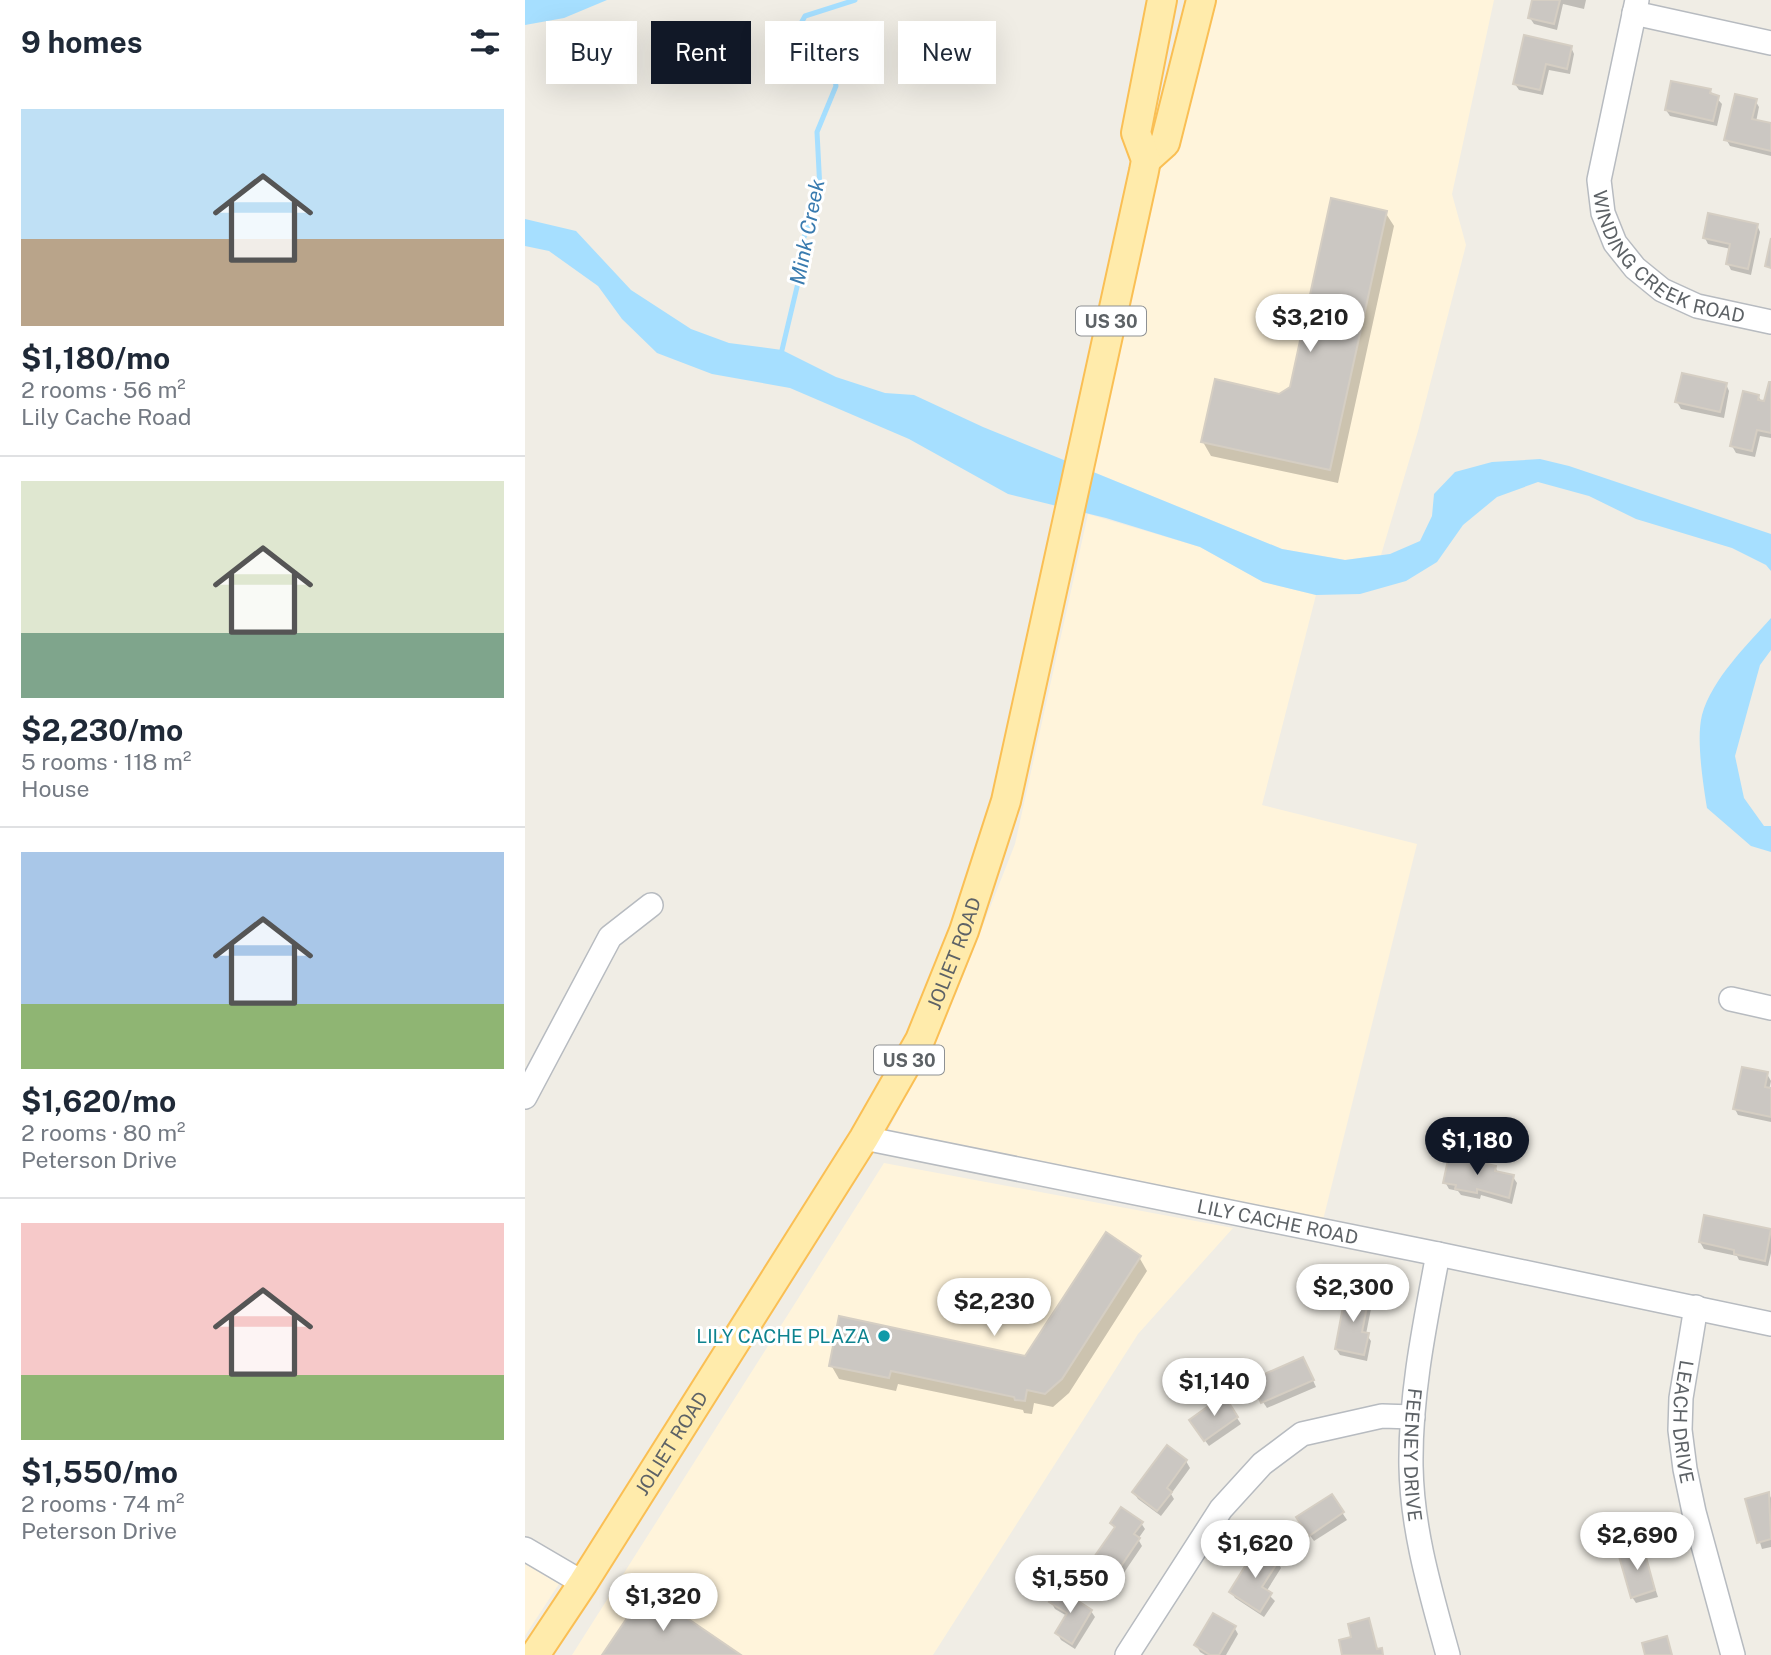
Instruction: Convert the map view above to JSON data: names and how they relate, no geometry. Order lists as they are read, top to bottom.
{
  "streets": {
    "main road": ["US 30", "JOLIET ROAD"],
    "street": [
      "WINDING CREEK ROAD",
      "LILY CACHE ROAD",
      "LEACH DRIVE",
      "FEENEY DRIVE"
    ]
  },
  "crossings": [
    ["JOLIET ROAD", "LILY CACHE ROAD"],
    ["LILY CACHE ROAD", "LEACH DRIVE"],
    ["LILY CACHE ROAD", "FEENEY DRIVE"]
  ],
  "water": ["Mink Creek"],
  "places": ["LILY CACHE PLAZA"],
  "page": {
    "heading": "9 homes",
    "chip": [
      "Buy",
      "Rent",
      "Filters",
      "New"
    ],
    "list": [
      {
        "name": "$1,180/mo",
        "note": "2 rooms · 56 m² · Lily Cache Road"
      },
      {
        "name": "$2,230/mo",
        "note": "5 rooms · 118 m² · House"
      },
      {
        "name": "$1,620/mo",
        "note": "2 rooms · 80 m² · Peterson Drive"
      },
      {
        "name": "$1,550/mo",
        "note": "2 rooms · 74 m² · Peterson Drive"
      }
    ],
    "price": [
      "$3,210",
      "$1,180",
      "$2,300",
      "$2,230",
      "$1,140",
      "$2,690",
      "$1,620",
      "$1,550",
      "$1,320"
    ]
  }
}
